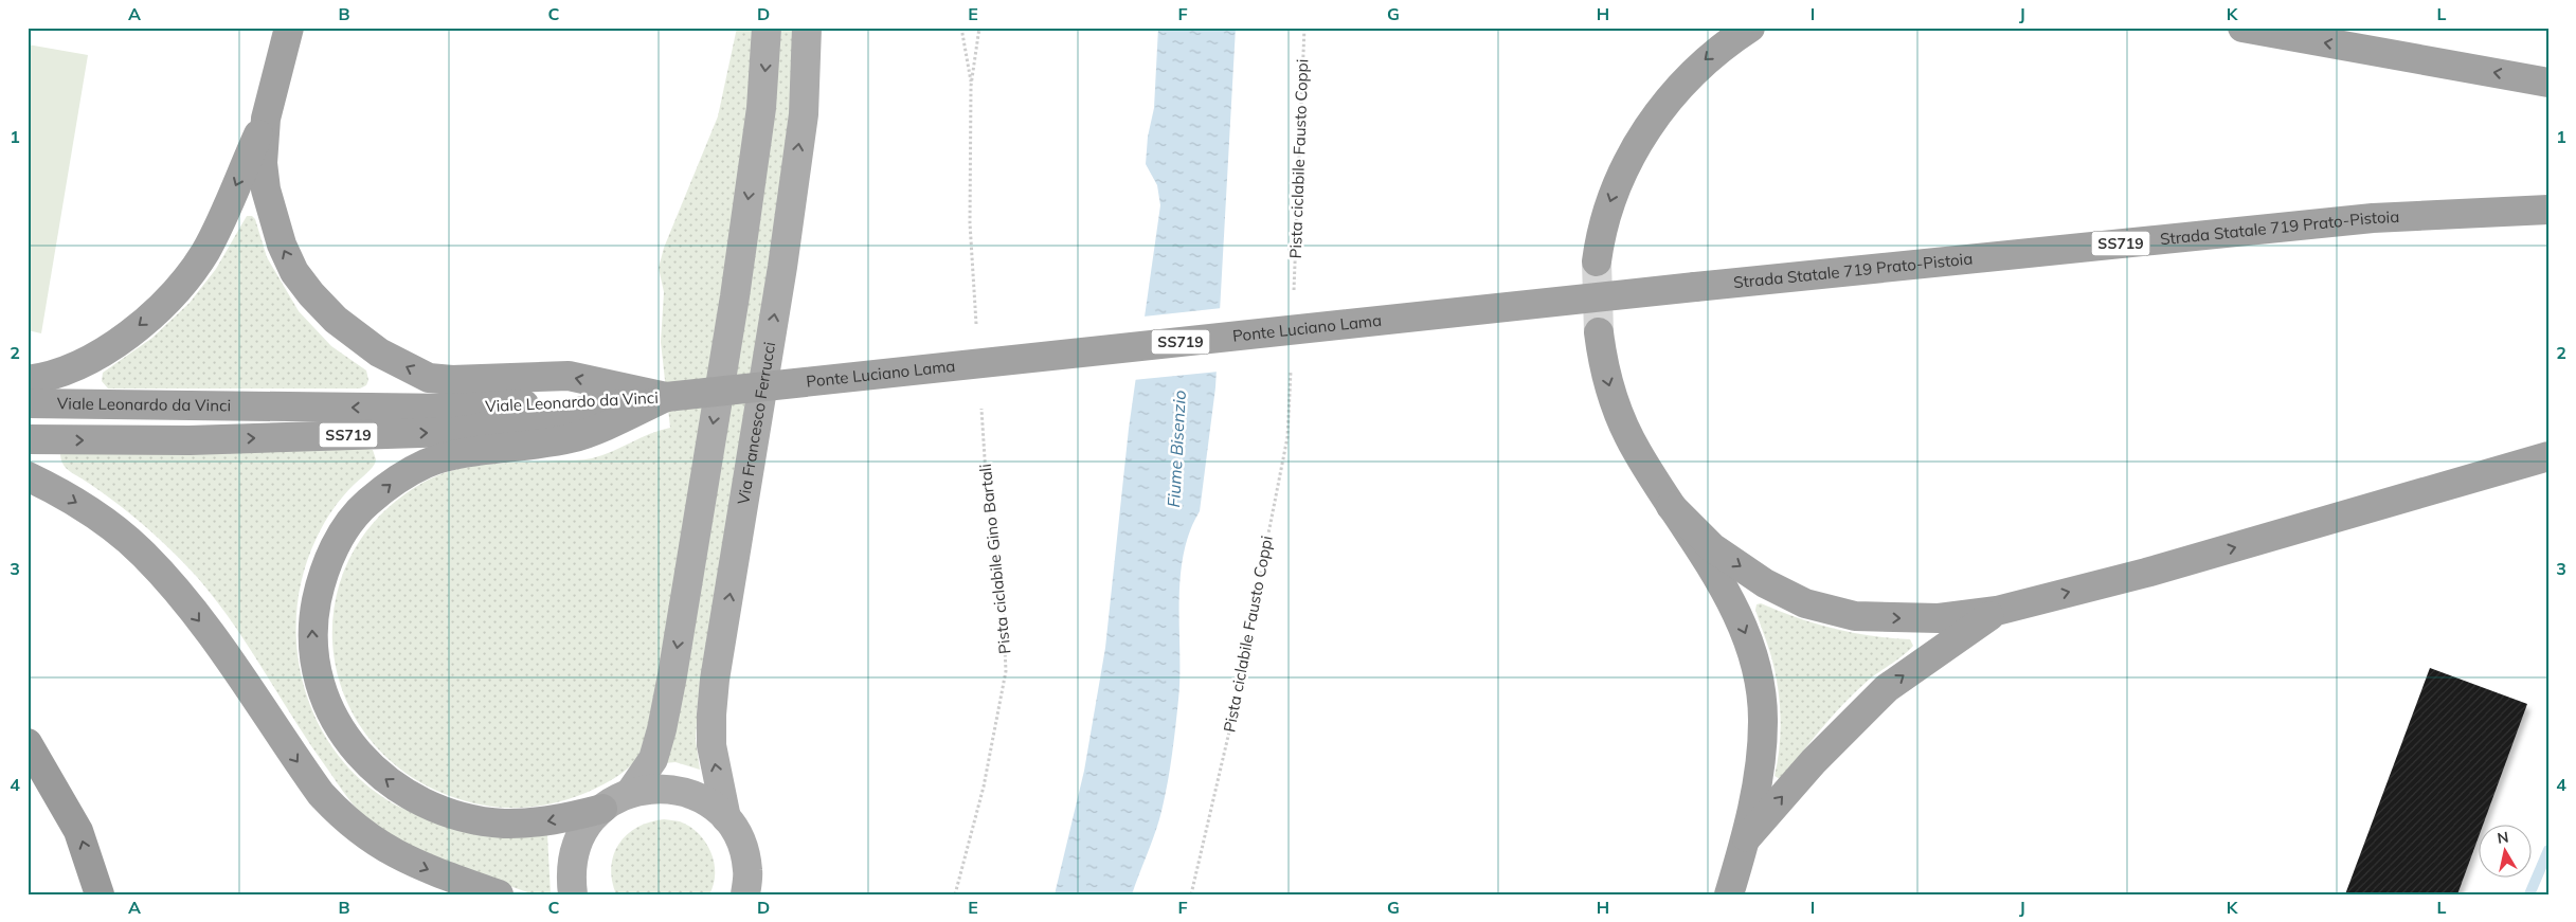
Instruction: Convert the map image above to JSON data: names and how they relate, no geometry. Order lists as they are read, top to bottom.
{
  "streets": {
    "highway": [
      "Strada Statale 719 Prato-Pistoia",
      "SS719",
      "Ponte Luciano Lama",
      "Viale Leonardo da Vinci"
    ],
    "main road": ["Via Francesco Ferrucci"],
    "path": ["Pista ciclabile Fausto Coppi", "Pista ciclabile Gino Bartali"]
  },
  "crossings": [
    ["Strada Statale 719 Prato-Pistoia", "Ponte Luciano Lama"],
    ["Ponte Luciano Lama", "Viale Leonardo da Vinci"]
  ],
  "water": ["Fiume Bisenzio"],
  "north": "top",
  "grid": {
    "columns": [
      "A",
      "B",
      "C",
      "D",
      "E",
      "F",
      "G",
      "H",
      "I",
      "J",
      "K",
      "L"
    ],
    "rows": [
      "1",
      "2",
      "3",
      "4"
    ]
  }
}
